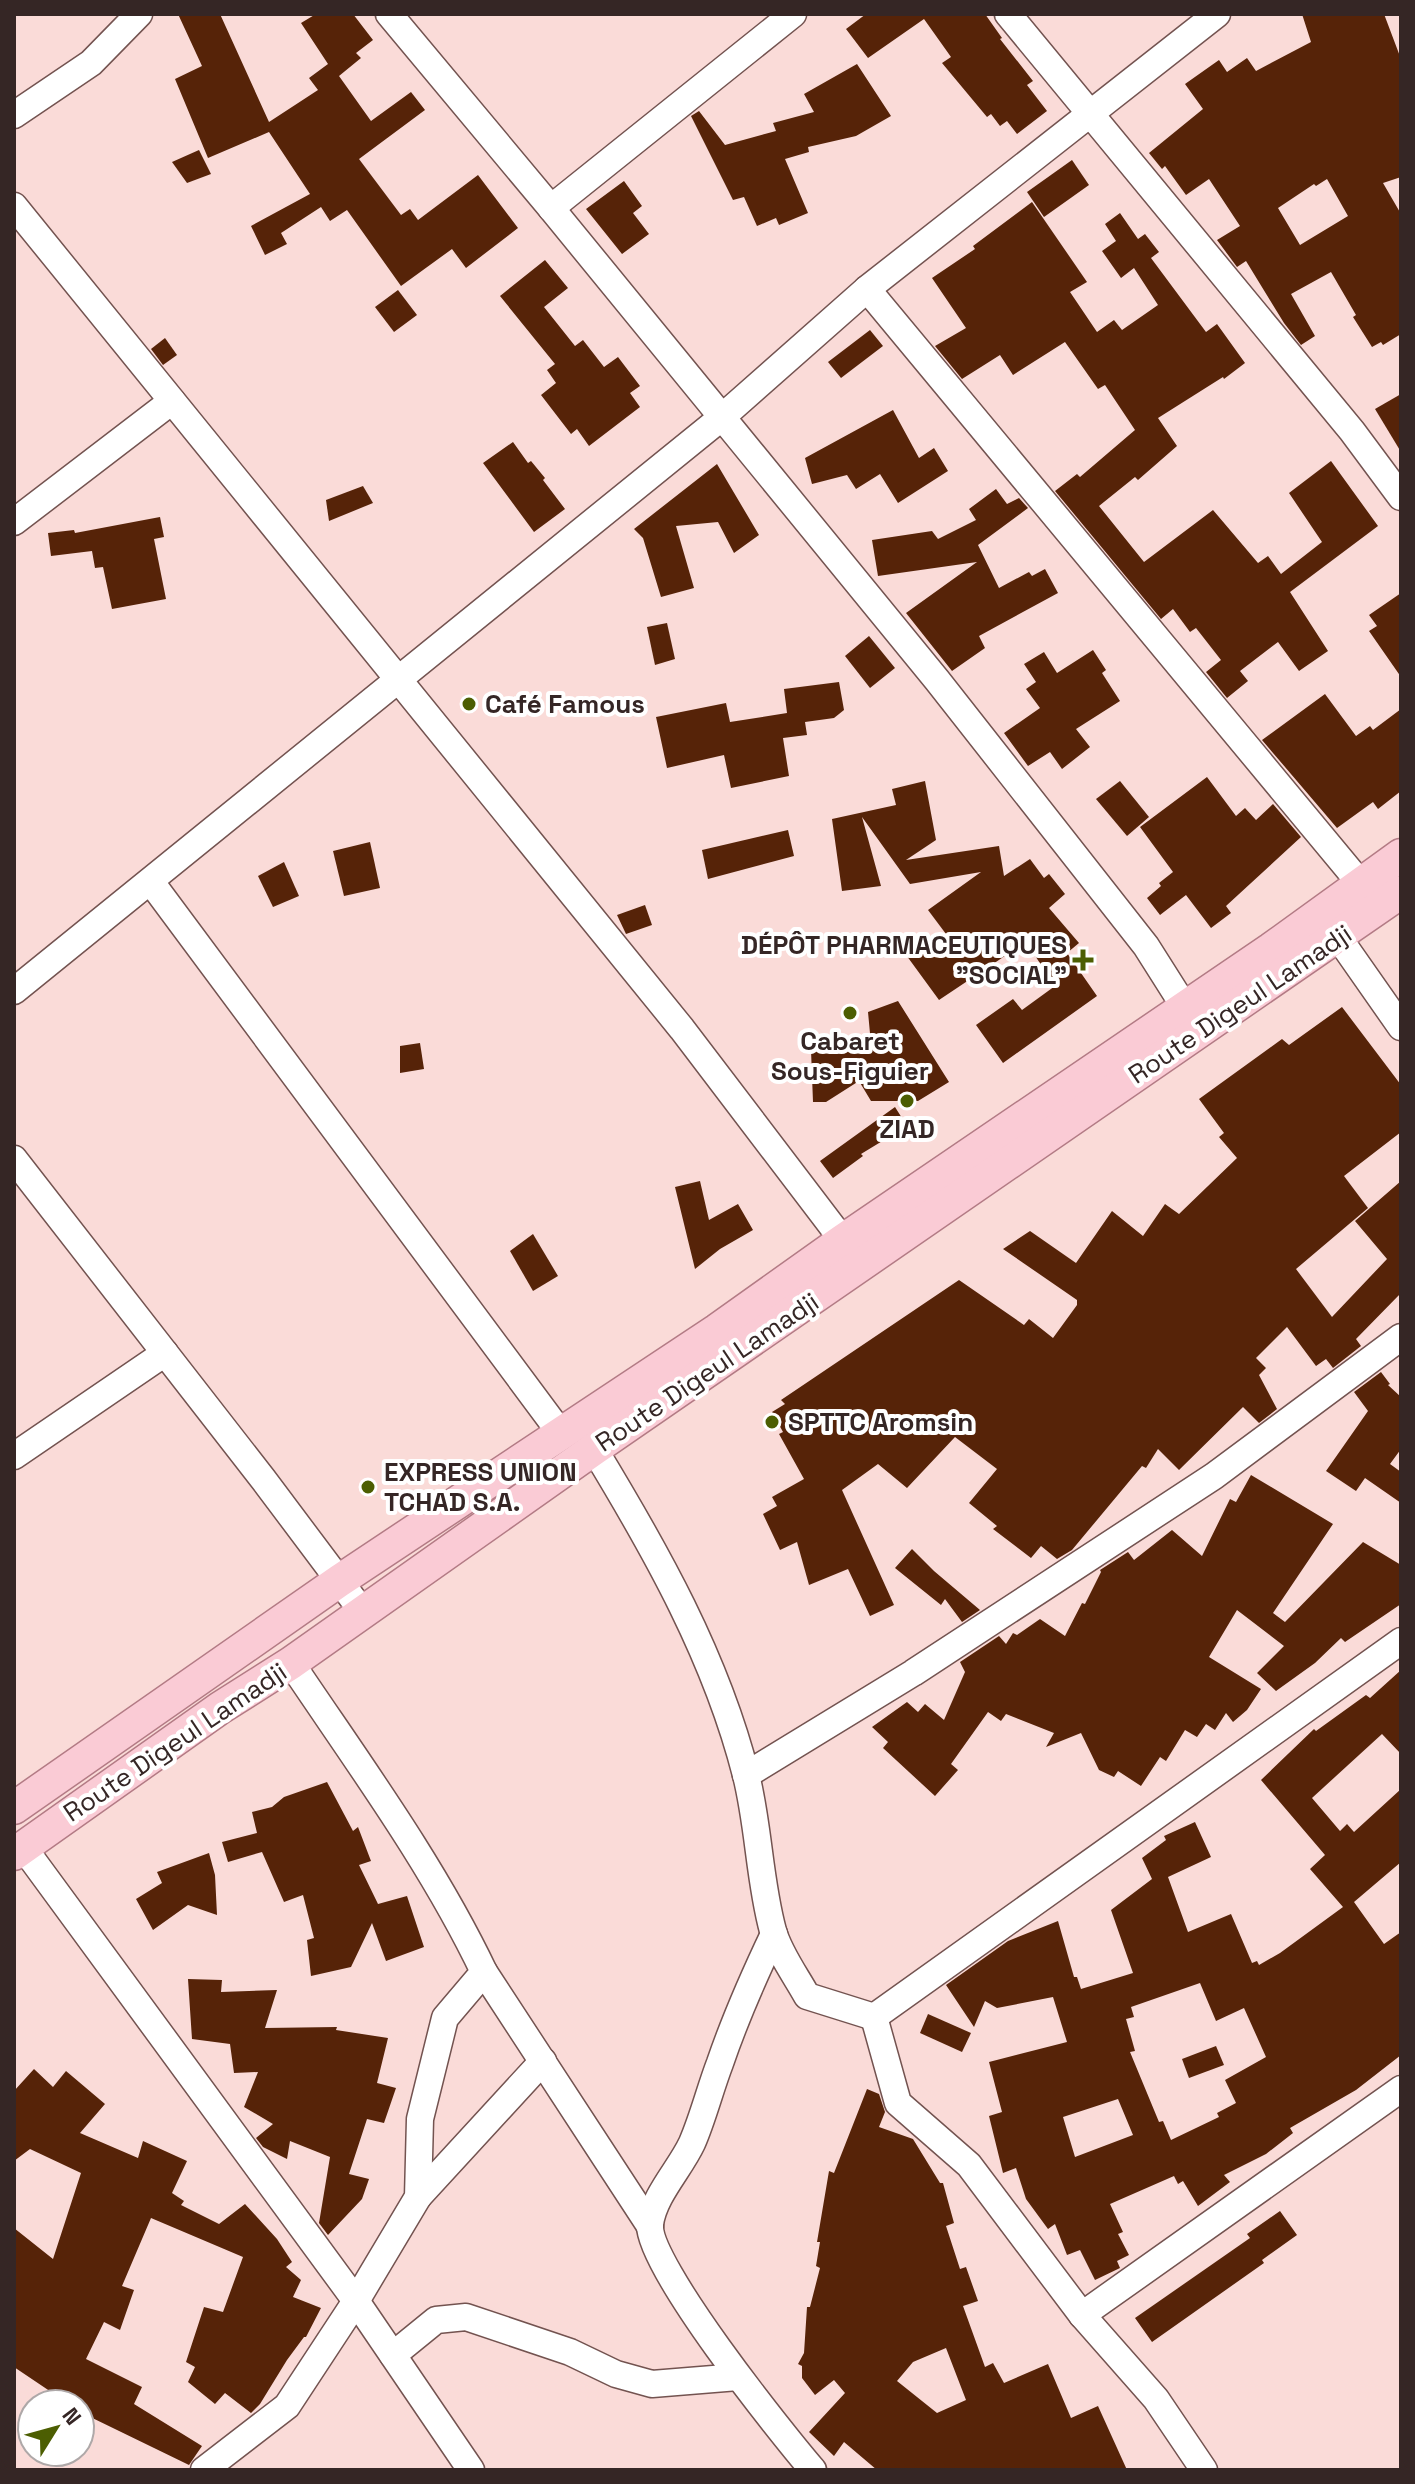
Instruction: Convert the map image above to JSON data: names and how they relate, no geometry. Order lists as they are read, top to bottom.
{
  "streets": {
    "main road": ["Route Digeul Lamadji"]
  },
  "places": {
    "other": [
      "Café Famous",
      "Cabaret Sous-Figuier",
      "ZIAD",
      "SPTTC Aromsin",
      "EXPRESS UNION TCHAD S.A."
    ],
    "health": ["DÉPÔT PHARMACEUTIQUES \"SOCIAL\""]
  },
  "north": "top right"
}
